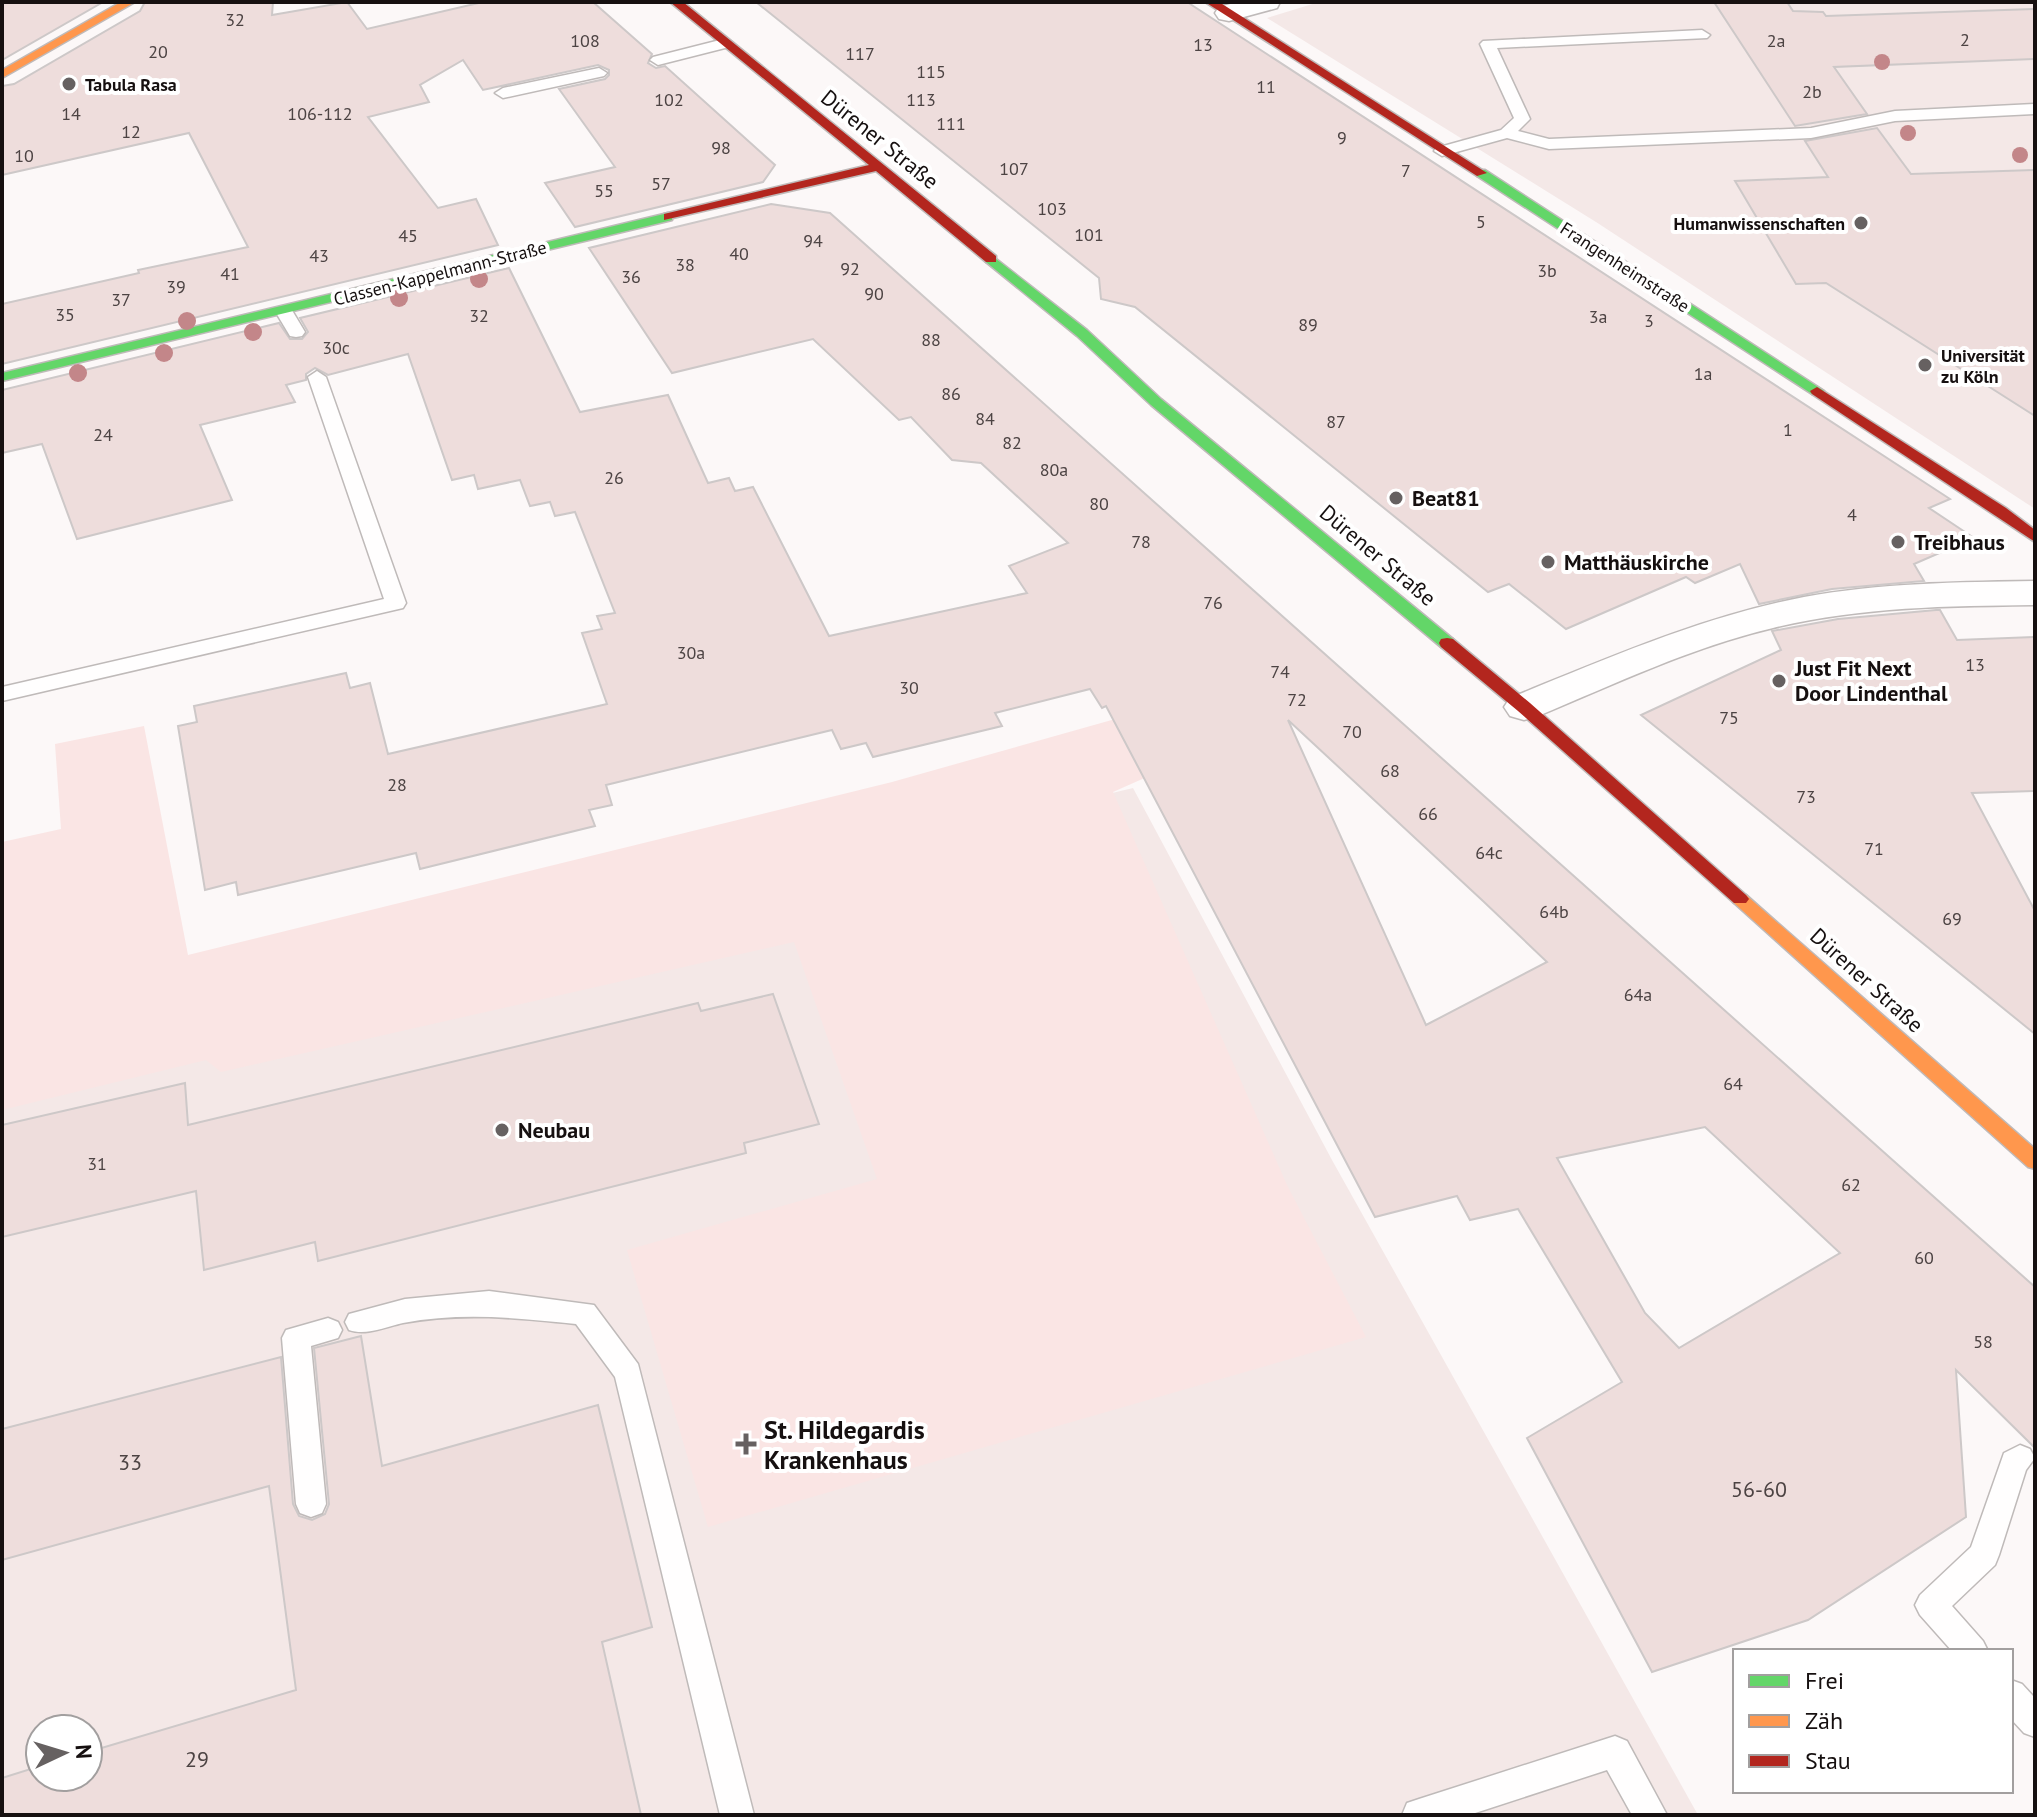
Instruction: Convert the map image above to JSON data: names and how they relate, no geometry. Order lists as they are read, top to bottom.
{
  "streets": {
    "street": ["Dürener Straße", "Frangenheimstraße", "Classen-Kappelmann-Straße"]
  },
  "crossings": [
    ["Dürener Straße", "Classen-Kappelmann-Straße"]
  ],
  "places": {
    "other": [
      "Tabula Rasa",
      "Humanwissenschaften",
      "Universität zu Köln",
      "Beat81",
      "Treibhaus",
      "Matthäuskirche",
      "Just Fit Next Door Lindenthal",
      "Neubau"
    ],
    "health": ["St. Hildegardis Krankenhaus"]
  },
  "house_numbers": [
    "32",
    "2",
    "108",
    "2a",
    "13",
    "20",
    "117",
    "115",
    "11",
    "2b",
    "102",
    "113",
    "14",
    "106-112",
    "111",
    "12",
    "9",
    "98",
    "10",
    "107",
    "7",
    "57",
    "55",
    "103",
    "5",
    "101",
    "45",
    "94",
    "40",
    "43",
    "38",
    "92",
    "3b",
    "41",
    "36",
    "39",
    "90",
    "37",
    "35",
    "32",
    "3a",
    "3",
    "89",
    "88",
    "30c",
    "1a",
    "86",
    "84",
    "87",
    "1",
    "24",
    "82",
    "80a",
    "26",
    "80",
    "4",
    "78",
    "76",
    "30a",
    "13",
    "74",
    "30",
    "72",
    "75",
    "70",
    "68",
    "28",
    "73",
    "66",
    "71",
    "64c",
    "64b",
    "69",
    "64a",
    "64",
    "31",
    "62",
    "60",
    "58",
    "33",
    "56-60",
    "29"
  ],
  "legend": ["Frei", "Zäh", "Stau"],
  "north": "right"
}
